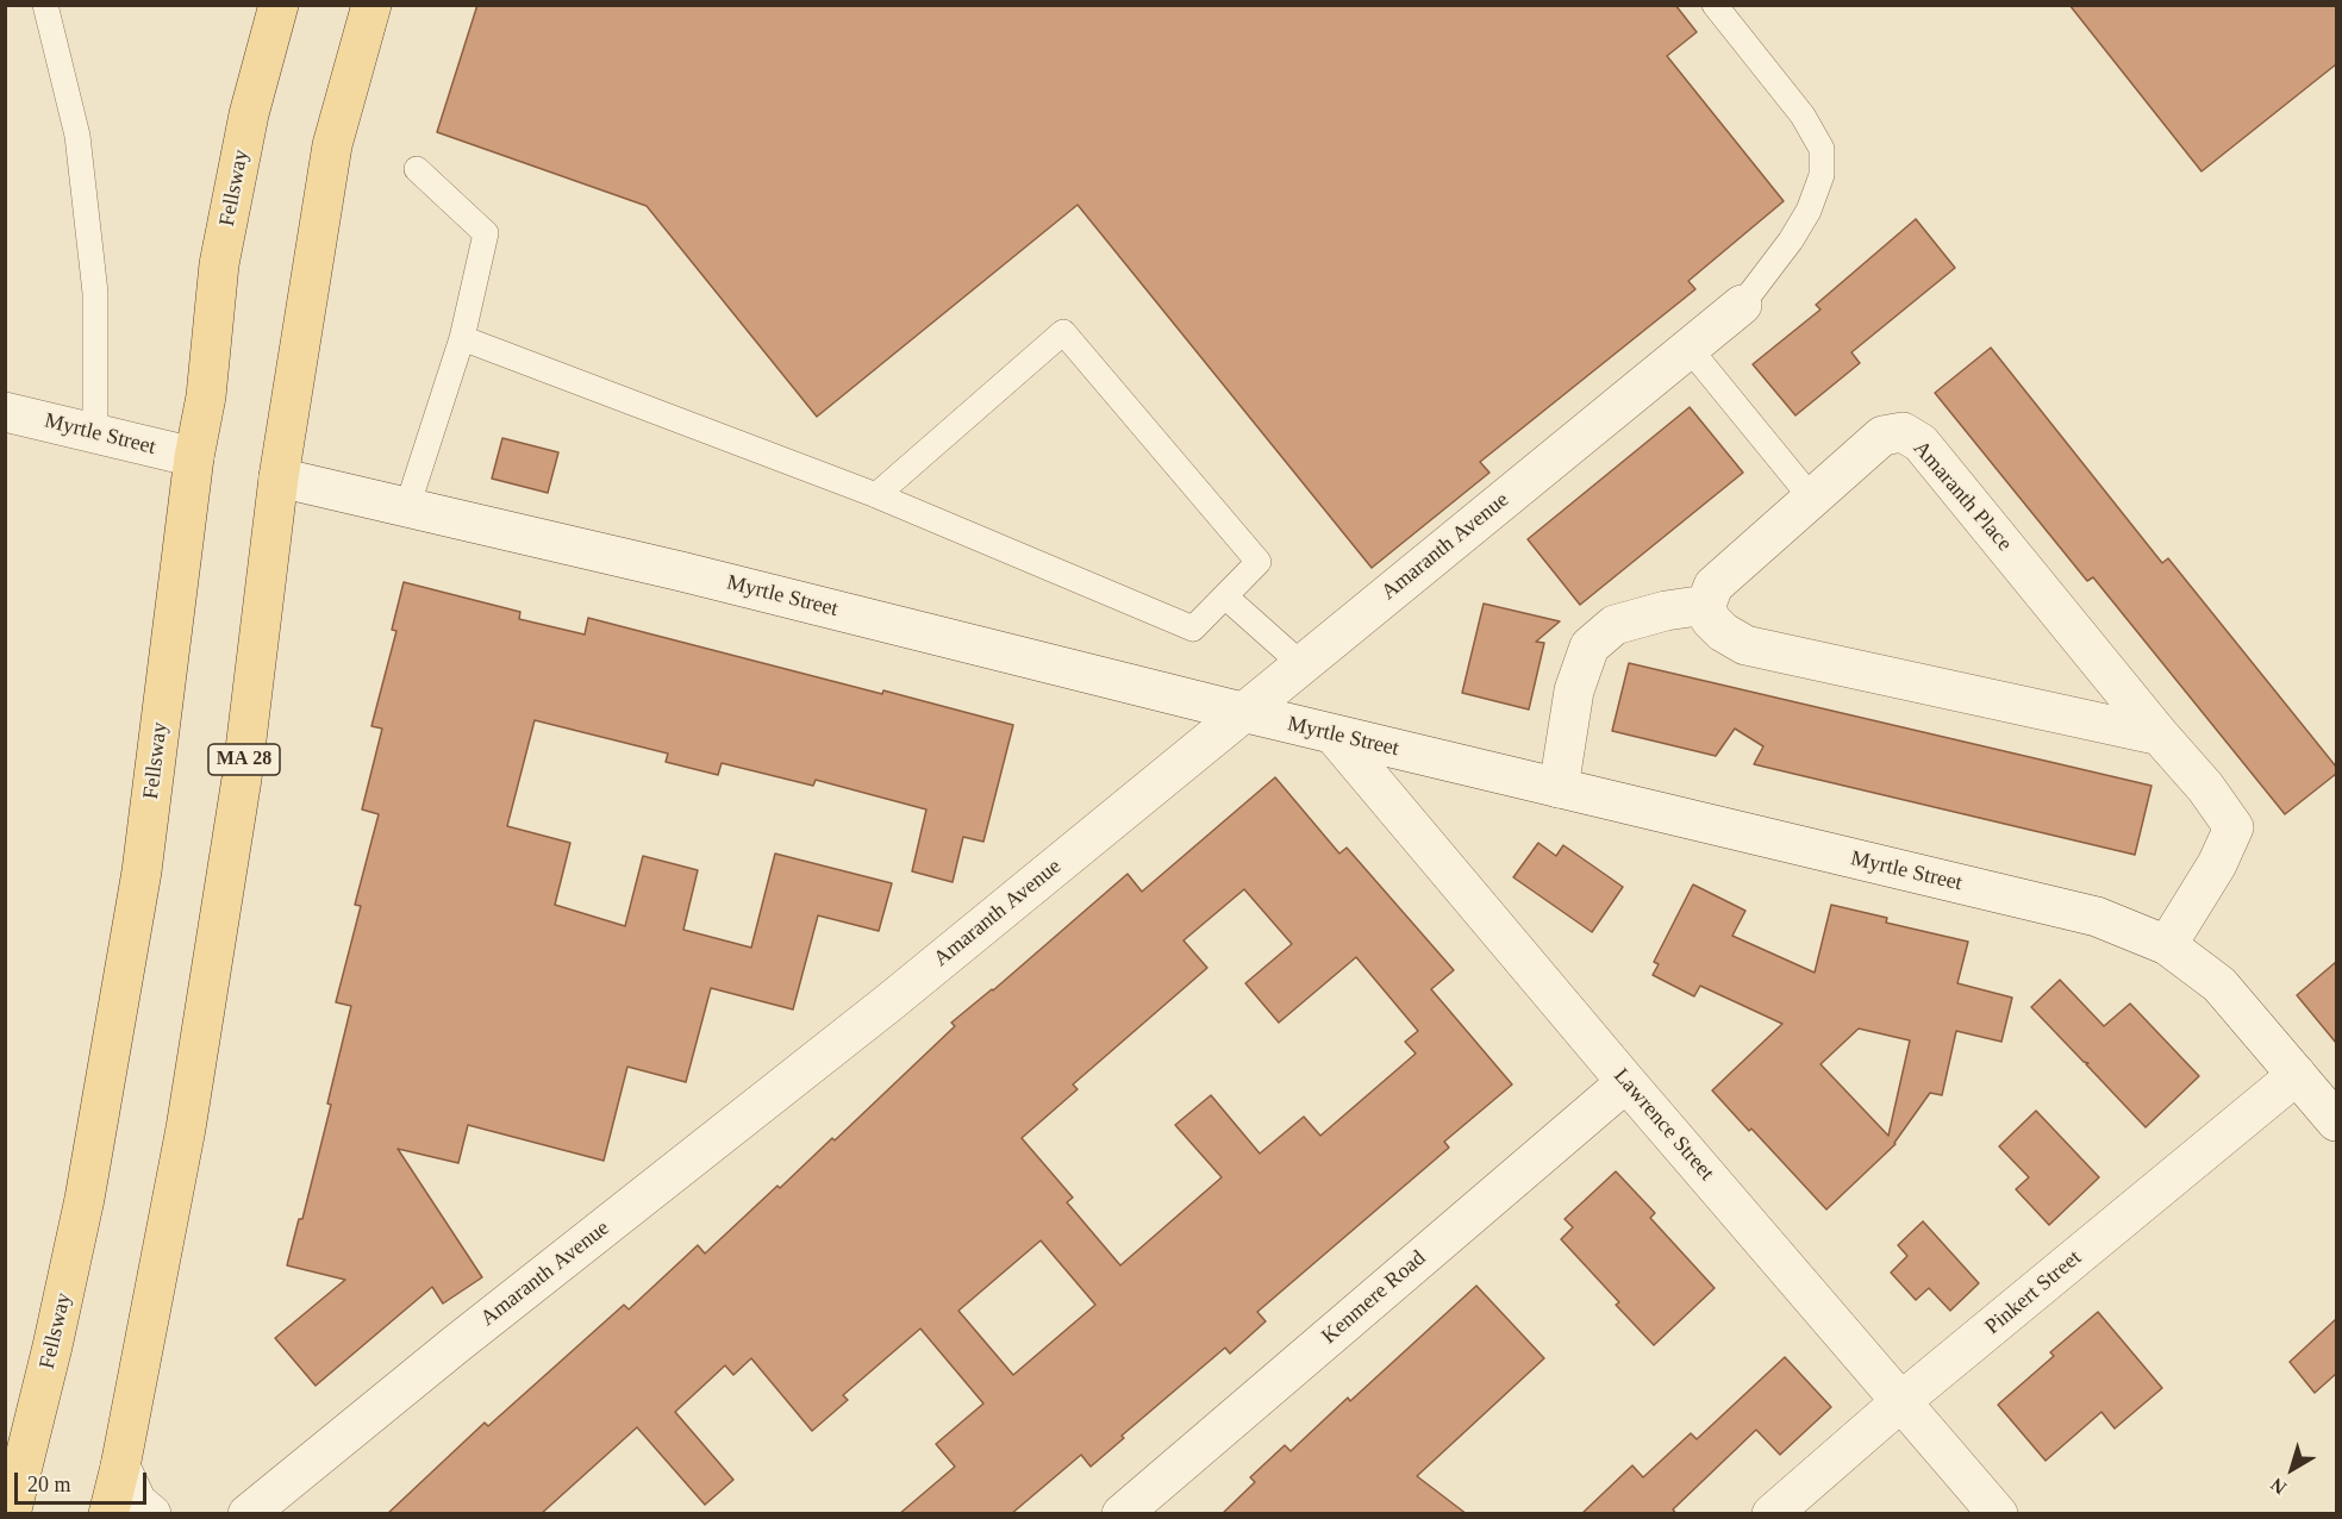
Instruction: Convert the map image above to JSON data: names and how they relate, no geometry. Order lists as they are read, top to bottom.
{
  "streets": {
    "main road": ["Fellsway", "MA 28"],
    "street": [
      "Myrtle Street",
      "Amaranth Place",
      "Amaranth Avenue",
      "Lawrence Street",
      "Pinkert Street",
      "Kenmere Road"
    ]
  },
  "crossings": [
    ["Fellsway", "Myrtle Street"],
    ["Myrtle Street", "Amaranth Place"],
    ["Myrtle Street", "Amaranth Avenue"],
    ["Myrtle Street", "MA 28"],
    ["Myrtle Street", "Lawrence Street"],
    ["Myrtle Street", "Pinkert Street"],
    ["Lawrence Street", "Pinkert Street"],
    ["Lawrence Street", "Kenmere Road"]
  ],
  "scale_bar": "20 m",
  "north": "bottom left"
}
